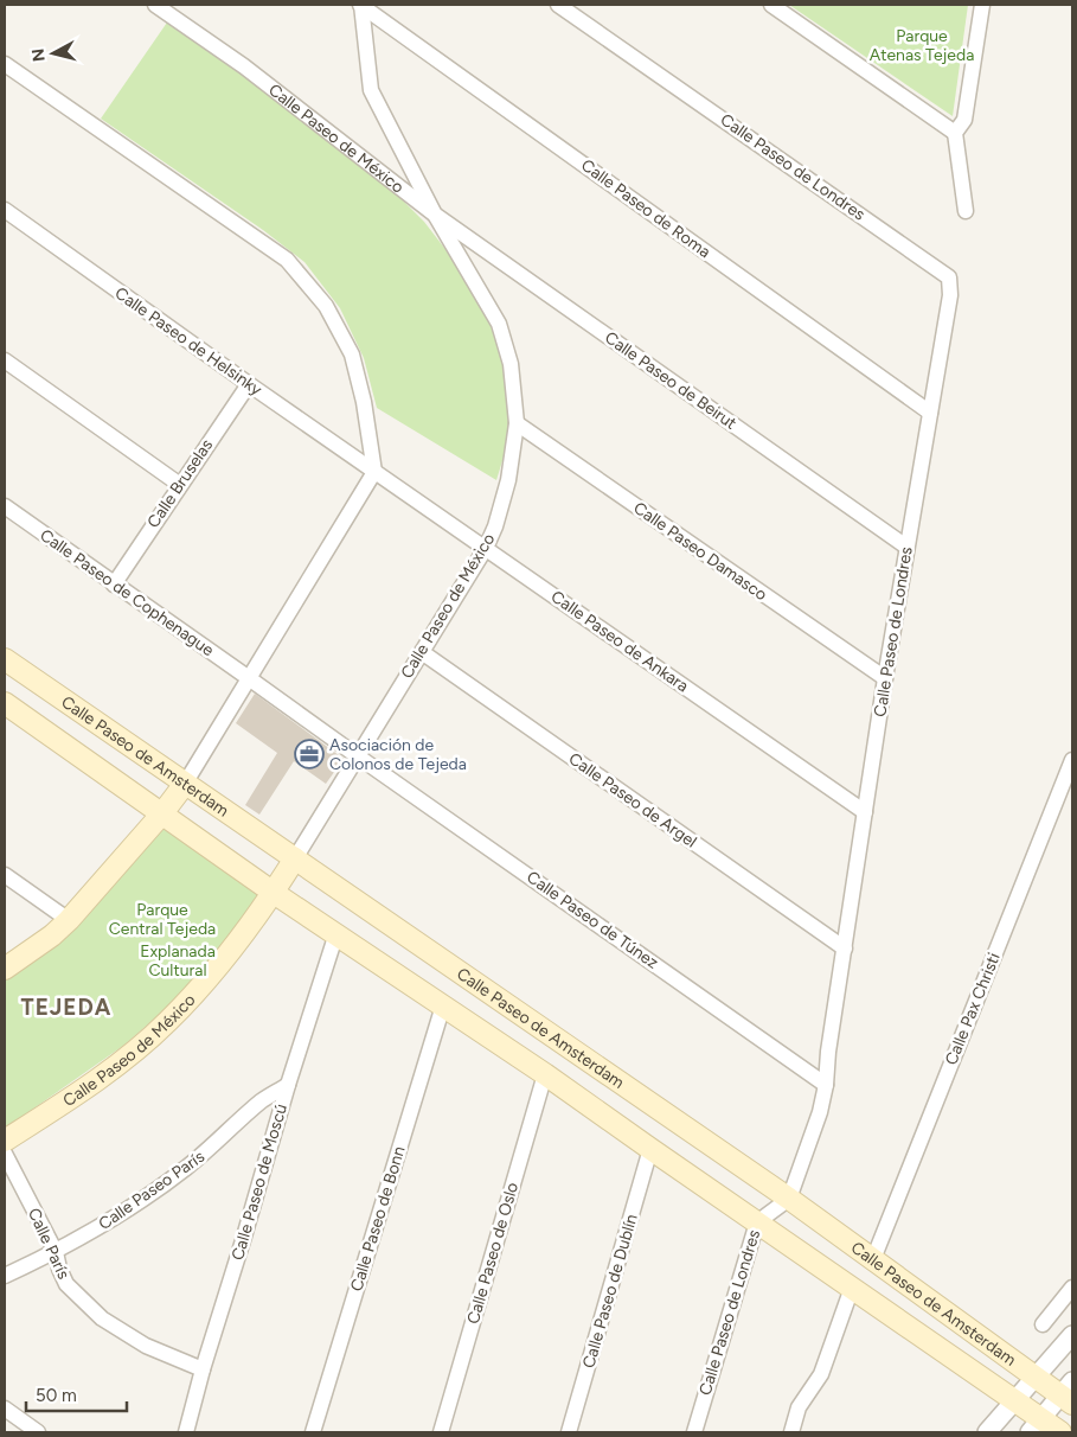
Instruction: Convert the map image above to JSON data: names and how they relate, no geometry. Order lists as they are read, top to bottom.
{
  "streets": {
    "main road": ["Calle Paseo de México", "Calle Paseo de Amsterdam"],
    "street": [
      "Calle Paseo de Londres",
      "Calle Paseo de Roma",
      "Calle Paseo de Helsinky",
      "Calle Paseo de Beirut",
      "Calle Bruselas",
      "Calle Paseo Damasco",
      "Calle Paseo de Cophenague",
      "Calle Paseo de Ankara",
      "Calle Paseo de Argel",
      "Calle Paseo de Túnez",
      "Calle Pax Christi",
      "Calle Paseo de Moscú",
      "Calle Paseo París",
      "Calle Paseo de Bonn",
      "Calle París",
      "Calle Paseo de Oslo",
      "Calle Paseo de Dublín"
    ]
  },
  "crossings": [
    ["Calle Paseo de México", "Calle Paseo de Beirut"],
    ["Calle Paseo de México", "Calle Paseo Damasco"],
    ["Calle Paseo de México", "Calle Paseo de Cophenague"],
    ["Calle Paseo de México", "Calle Paseo de Ankara"],
    ["Calle Paseo de México", "Calle Paseo de Amsterdam"],
    ["Calle Paseo de México", "Calle Paseo de Argel"],
    ["Calle Paseo de México", "Calle Paseo de Túnez"],
    ["Calle Paseo de Londres", "Calle Paseo de Roma"],
    ["Calle Paseo de Londres", "Calle Paseo de Beirut"],
    ["Calle Paseo de Londres", "Calle Paseo Damasco"],
    ["Calle Paseo de Londres", "Calle Paseo de Ankara"],
    ["Calle Paseo de Londres", "Calle Paseo de Amsterdam"],
    ["Calle Paseo de Londres", "Calle Paseo de Argel"],
    ["Calle Paseo de Londres", "Calle Paseo de Túnez"],
    ["Calle Paseo de Helsinky", "Calle Bruselas"],
    ["Calle Paseo de Helsinky", "Calle Paseo de Ankara"],
    ["Calle Bruselas", "Calle Paseo de Cophenague"],
    ["Calle Paseo de Cophenague", "Calle Paseo de Túnez"],
    ["Calle Paseo de Amsterdam", "Calle Pax Christi"],
    ["Calle Paseo de Amsterdam", "Calle Paseo de Moscú"],
    ["Calle Paseo de Amsterdam", "Calle Paseo de Bonn"],
    ["Calle Paseo de Amsterdam", "Calle Paseo de Oslo"],
    ["Calle Paseo de Amsterdam", "Calle Paseo de Dublín"],
    ["Calle Paseo de Moscú", "Calle Paseo París"],
    ["Calle Paseo de Moscú", "Calle París"],
    ["Calle Paseo París", "Calle París"]
  ],
  "districts": ["TEJEDA"],
  "parks": ["Parque Atenas Tejeda", "Parque Central Tejeda", "Explanada Cultural"],
  "places": {
    "office": ["Asociación de Colonos de Tejeda"]
  },
  "scale_bar": "50 m",
  "north": "left"
}
